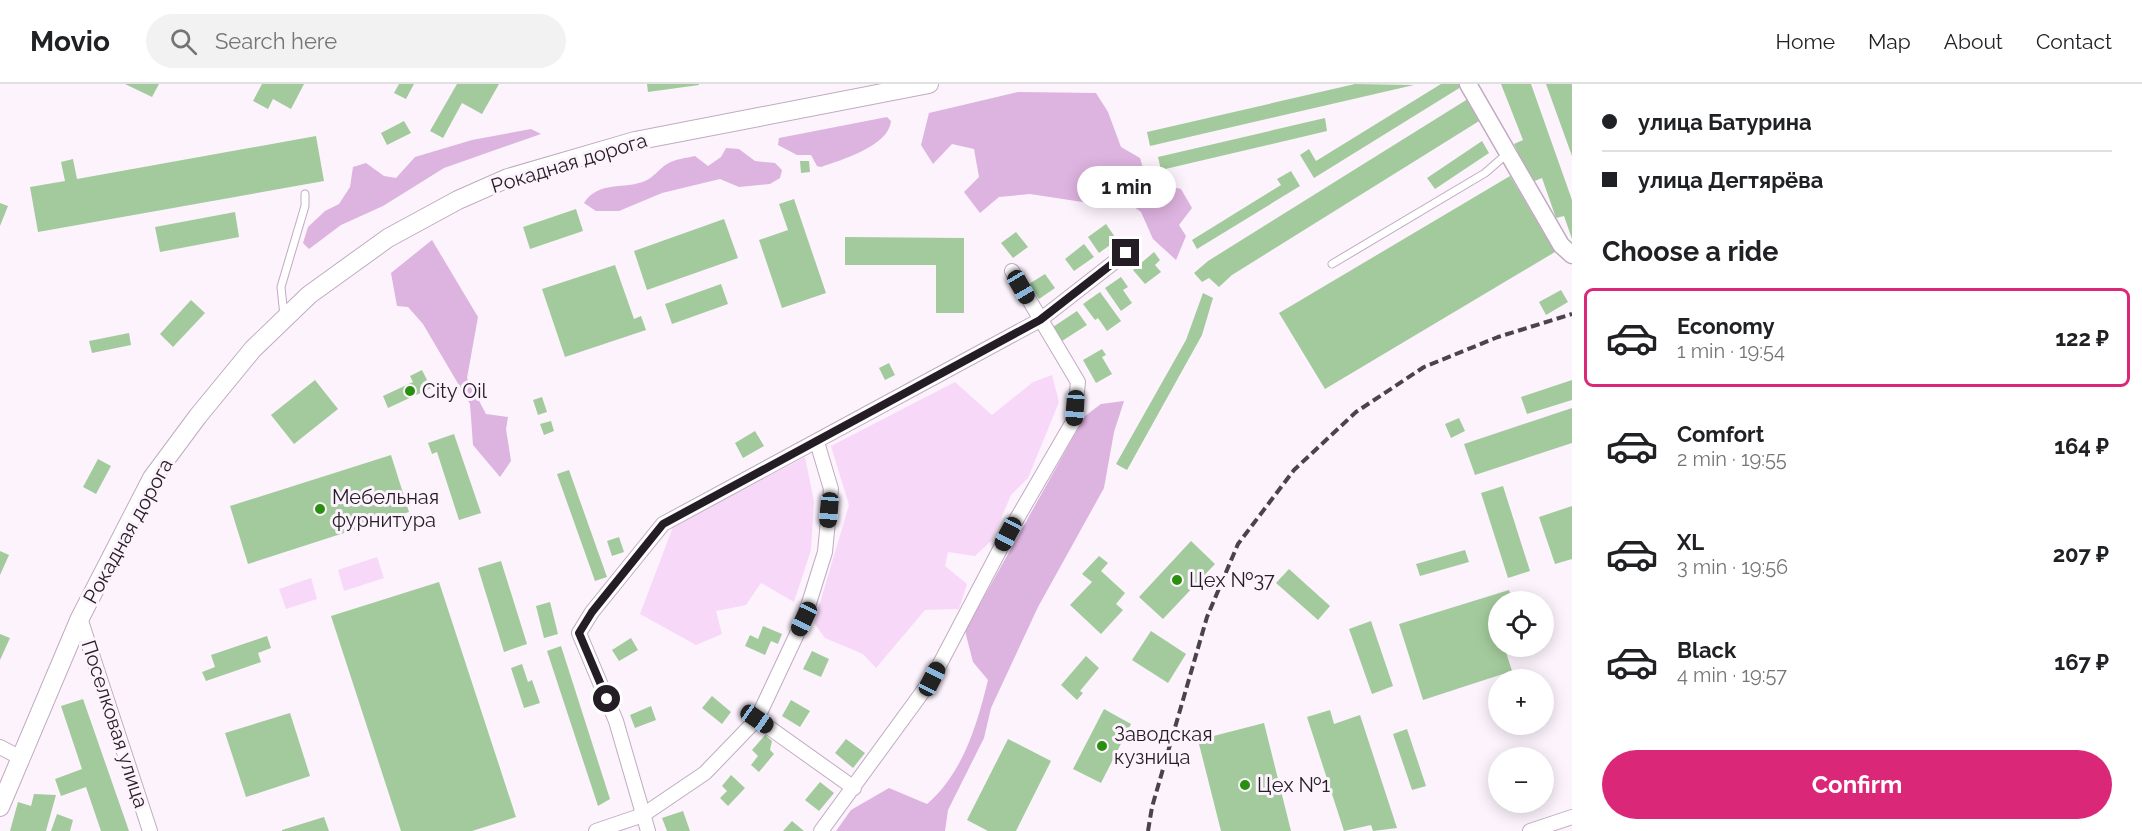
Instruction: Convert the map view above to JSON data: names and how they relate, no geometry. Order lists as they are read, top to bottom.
{
  "streets": {
    "main road": ["Рокадная дорога"],
    "street": ["Поселковая улица"]
  },
  "crossings": [
    ["Рокадная дорога", "Поселковая улица"]
  ],
  "places": [
    "City Oil",
    "Мебельная фурнитура",
    "Цех №37",
    "Заводская кузница",
    "Цех №1"
  ],
  "page": {
    "header": "Movio",
    "search": "Search here",
    "nav": [
      "Home",
      "Map",
      "About",
      "Contact"
    ],
    "banner": ["улица Батурина", "улица Дегтярёва"],
    "bubble": "1 min",
    "heading": "Choose a ride",
    "list": [
      {
        "name": "Economy",
        "note": "1 min · 19:54",
        "value": "122 ₽"
      },
      {
        "name": "Comfort",
        "note": "2 min · 19:55",
        "value": "164 ₽"
      },
      {
        "name": "XL",
        "note": "3 min · 19:56",
        "value": "207 ₽"
      },
      {
        "name": "Black",
        "note": "4 min · 19:57",
        "value": "167 ₽"
      }
    ],
    "map_buttons": ["+", "−"],
    "buttons": "Confirm"
  }
}
